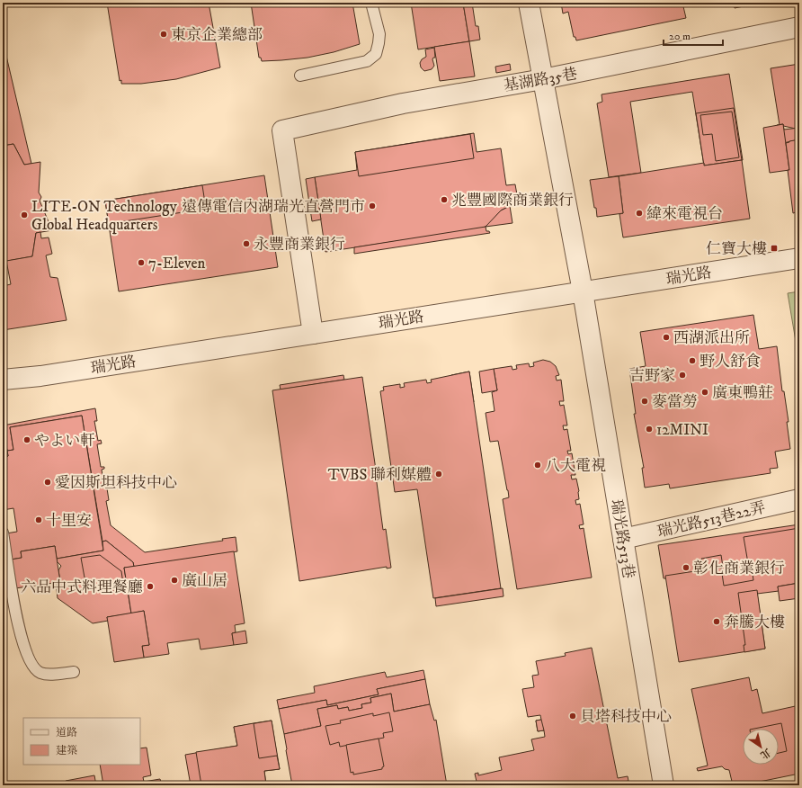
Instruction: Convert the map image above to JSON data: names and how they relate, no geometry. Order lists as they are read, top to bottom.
{
  "streets": {
    "street": [
      "基湖路35巷",
      "瑞光路",
      "瑞光路513巷22弄",
      "瑞光路513巷"
    ]
  },
  "crossings": [
    ["基湖路35巷", "瑞光路"],
    ["基湖路35巷", "瑞光路513巷"],
    ["瑞光路", "瑞光路513巷"],
    ["瑞光路513巷22弄", "瑞光路513巷"]
  ],
  "places": {
    "other": [
      "東京企業總部",
      "兆豐國際商業銀行",
      "遠傳電信內湖瑞光直營門市",
      "緯來電視台",
      "LITE-ON Technology Global Headquarters",
      "永豐商業銀行",
      "7-Eleven",
      "西湖派出所",
      "野人舒食",
      "吉野家",
      "廣東鴨莊",
      "麥當勞",
      "12MINI",
      "やよい軒",
      "八大電視",
      "TVBS 聯利媒體",
      "愛因斯坦科技中心",
      "十里安",
      "彰化商業銀行",
      "廣山居",
      "六品中式料理餐廳",
      "奔騰大樓",
      "貝塔科技中心"
    ],
    "transit": ["仁寶大樓"]
  },
  "legend": ["道路", "建築"],
  "scale_bar": "20 m",
  "north": "bottom right"
}
